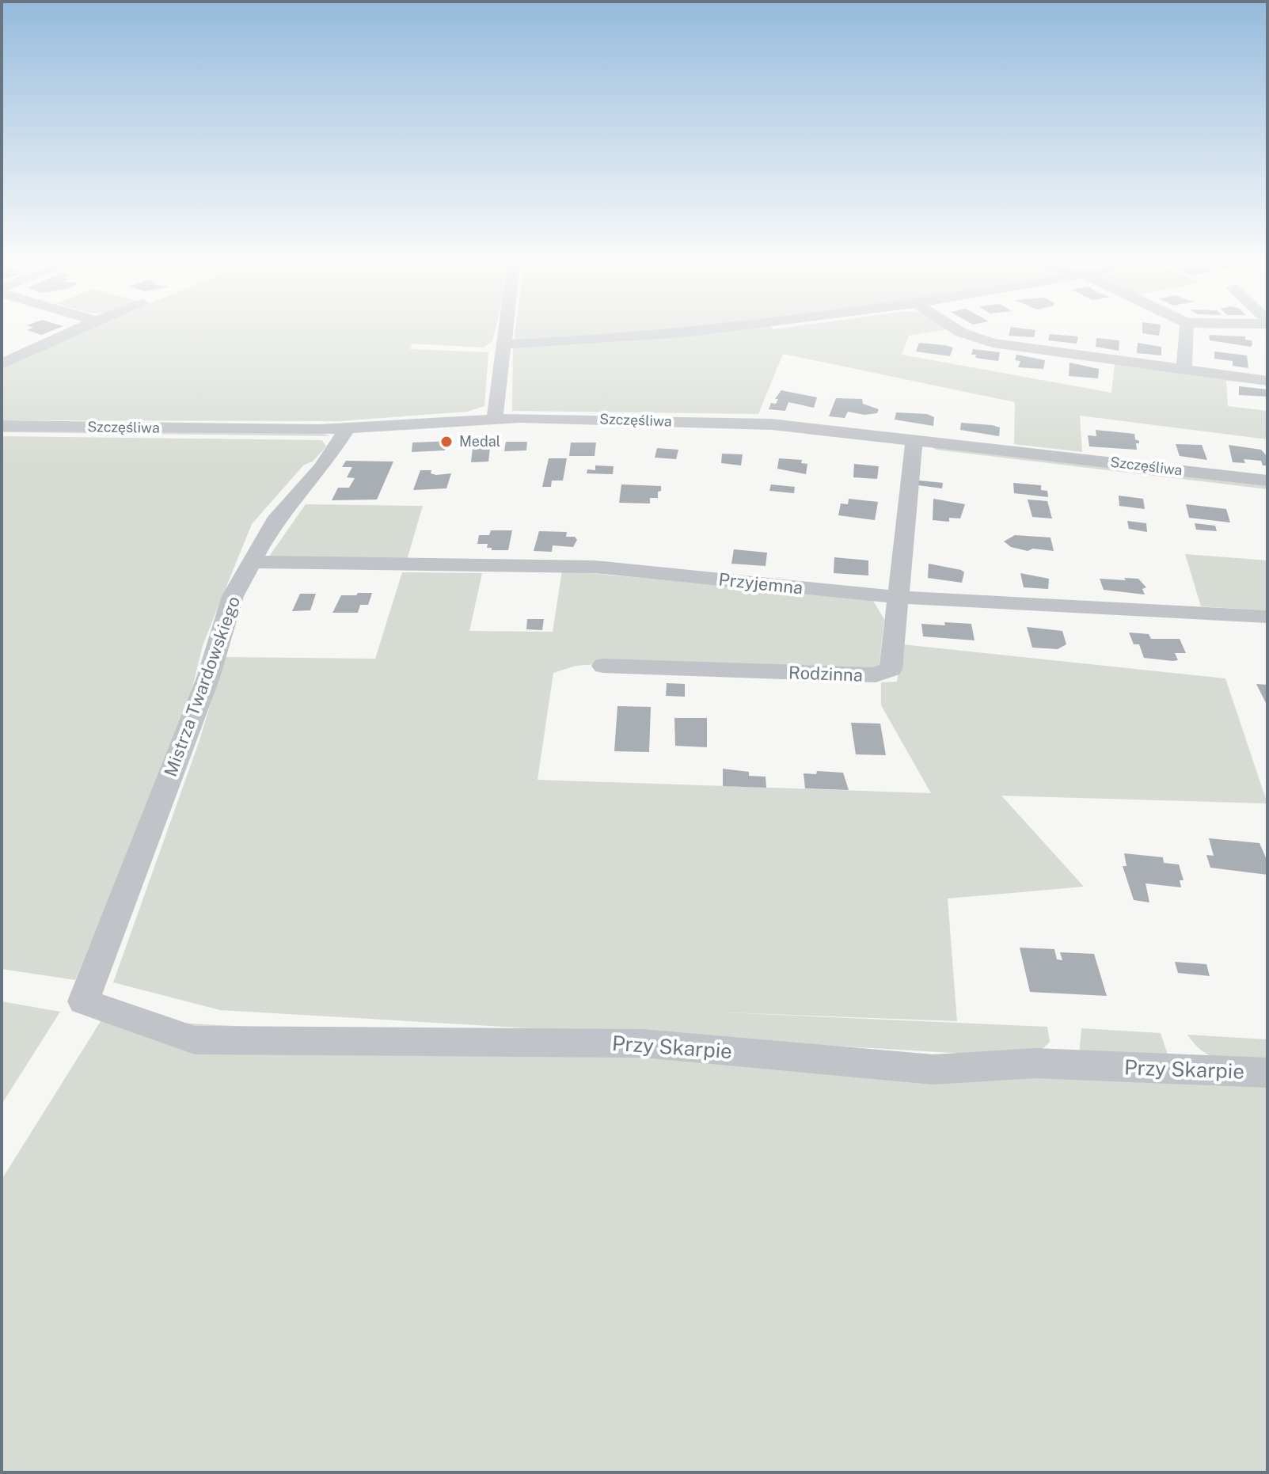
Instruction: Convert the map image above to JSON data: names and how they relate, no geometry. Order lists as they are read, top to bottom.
{
  "streets": {
    "street": [
      "Szczęśliwa",
      "Przyjemna",
      "Rodzinna",
      "Mistrza Twardowskiego",
      "Przy Skarpie"
    ]
  },
  "crossings": [
    ["Szczęśliwa", "Rodzinna"],
    ["Szczęśliwa", "Mistrza Twardowskiego"],
    ["Przyjemna", "Rodzinna"],
    ["Przyjemna", "Mistrza Twardowskiego"],
    ["Mistrza Twardowskiego", "Przy Skarpie"]
  ],
  "places": ["Medal"]
}
